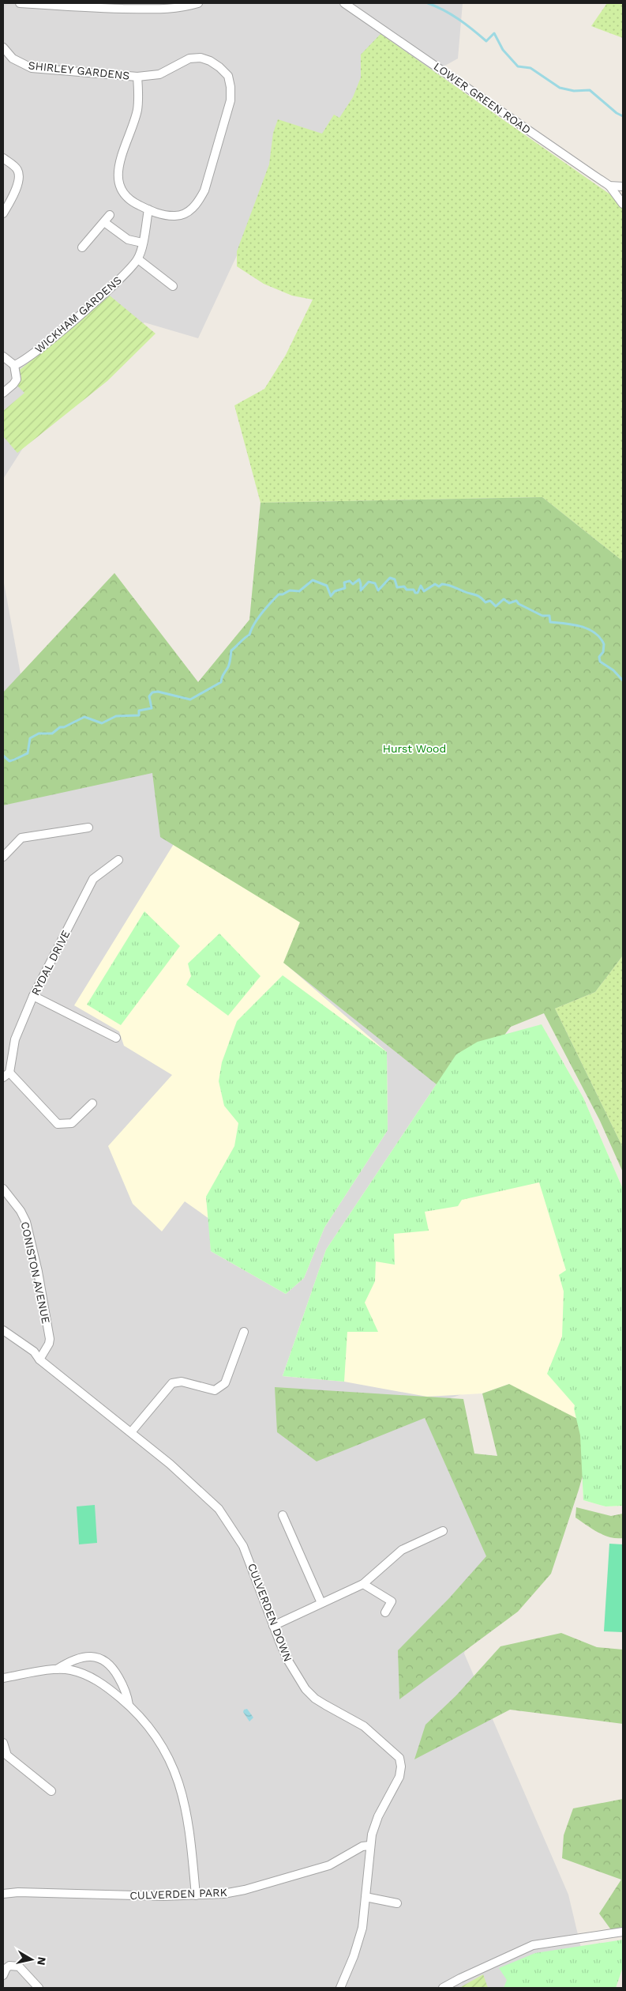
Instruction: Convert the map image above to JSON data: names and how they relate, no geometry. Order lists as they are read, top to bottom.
{
  "streets": {
    "street": [
      "SHIRLEY GARDENS",
      "LOWER GREEN ROAD",
      "WICKHAM GARDENS",
      "RYDAL DRIVE",
      "CONISTON AVENUE",
      "CULVERDEN DOWN",
      "CULVERDEN PARK"
    ]
  },
  "crossings": [
    ["CONISTON AVENUE", "CULVERDEN DOWN"],
    ["CULVERDEN DOWN", "CULVERDEN PARK"]
  ],
  "parks": ["Hurst Wood"],
  "north": "right"
}
